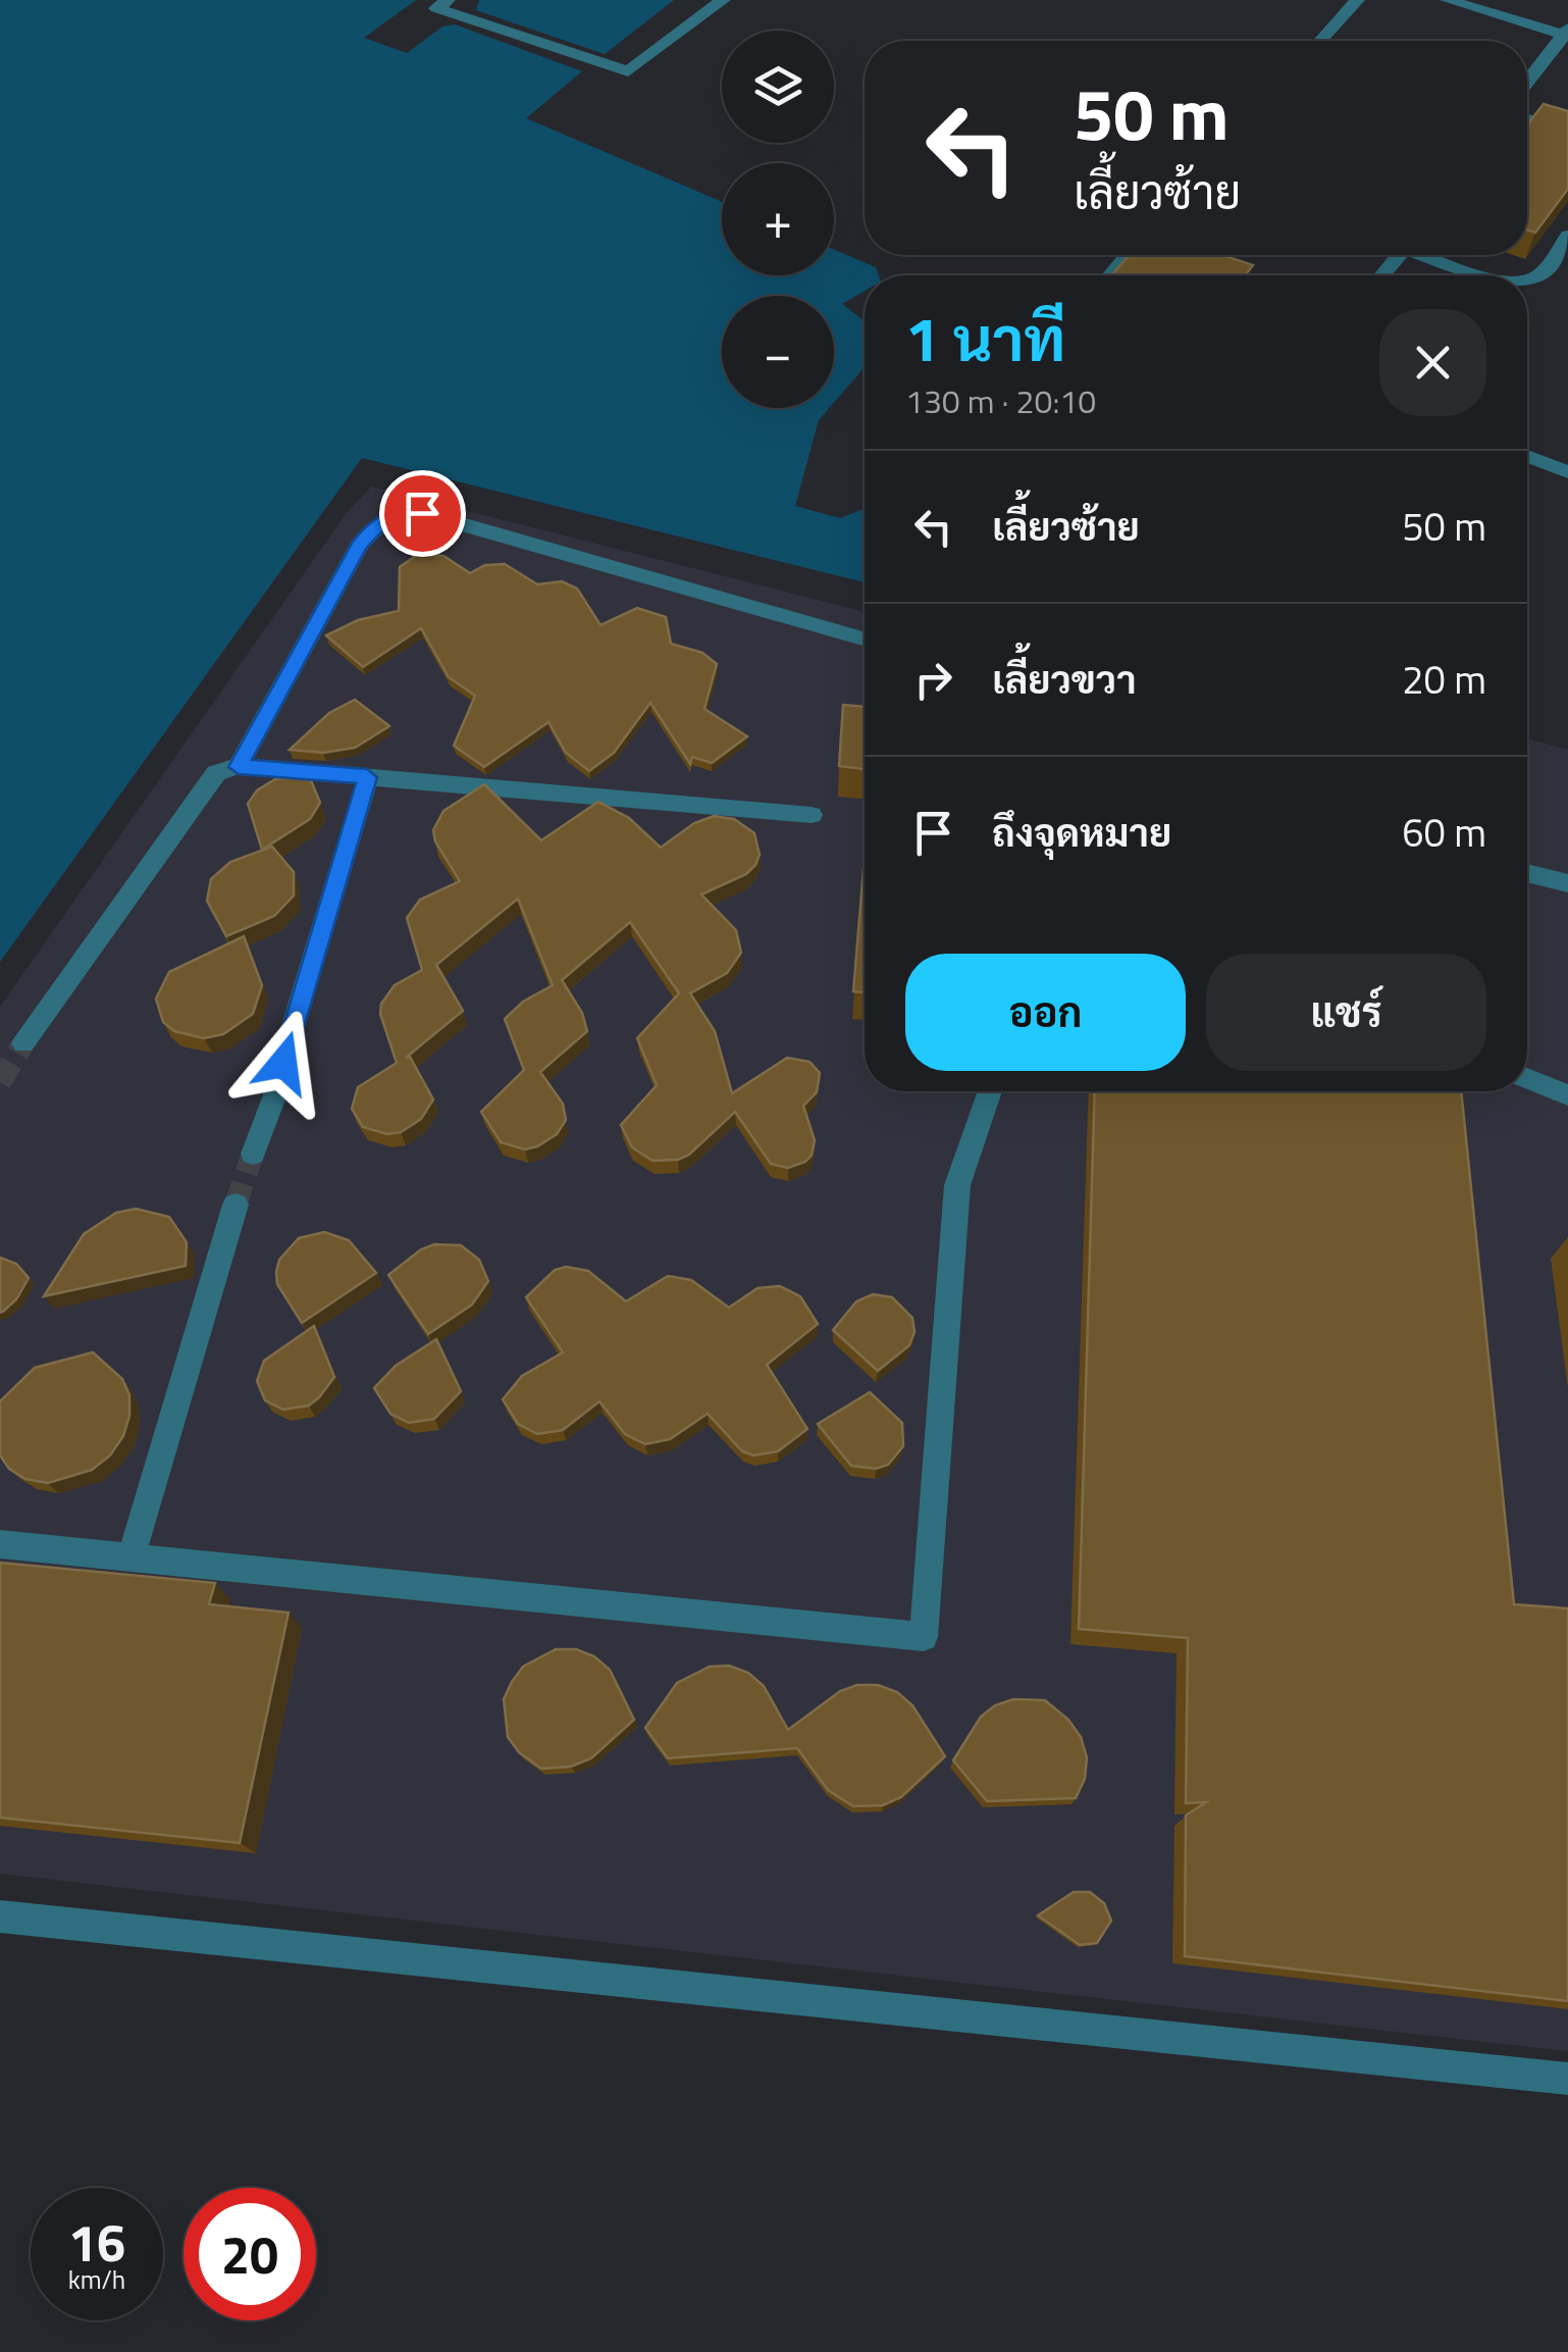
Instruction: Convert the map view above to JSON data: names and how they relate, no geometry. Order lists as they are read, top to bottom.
{
  "page": {
    "map_buttons": ["+", "−"],
    "turn": ["50 m", "เลี้ยวซ้าย"],
    "heading": ["1 นาที", "130 m · 20:10"],
    "list": [
      {
        "name": "เลี้ยวซ้าย",
        "value": "50 m"
      },
      {
        "name": "เลี้ยวขวา",
        "value": "20 m"
      },
      {
        "name": "ถึงจุดหมาย",
        "value": "60 m"
      }
    ],
    "buttons": ["ออก", "แชร์"],
    "speed": "16 km/h",
    "limit": "20"
  }
}
